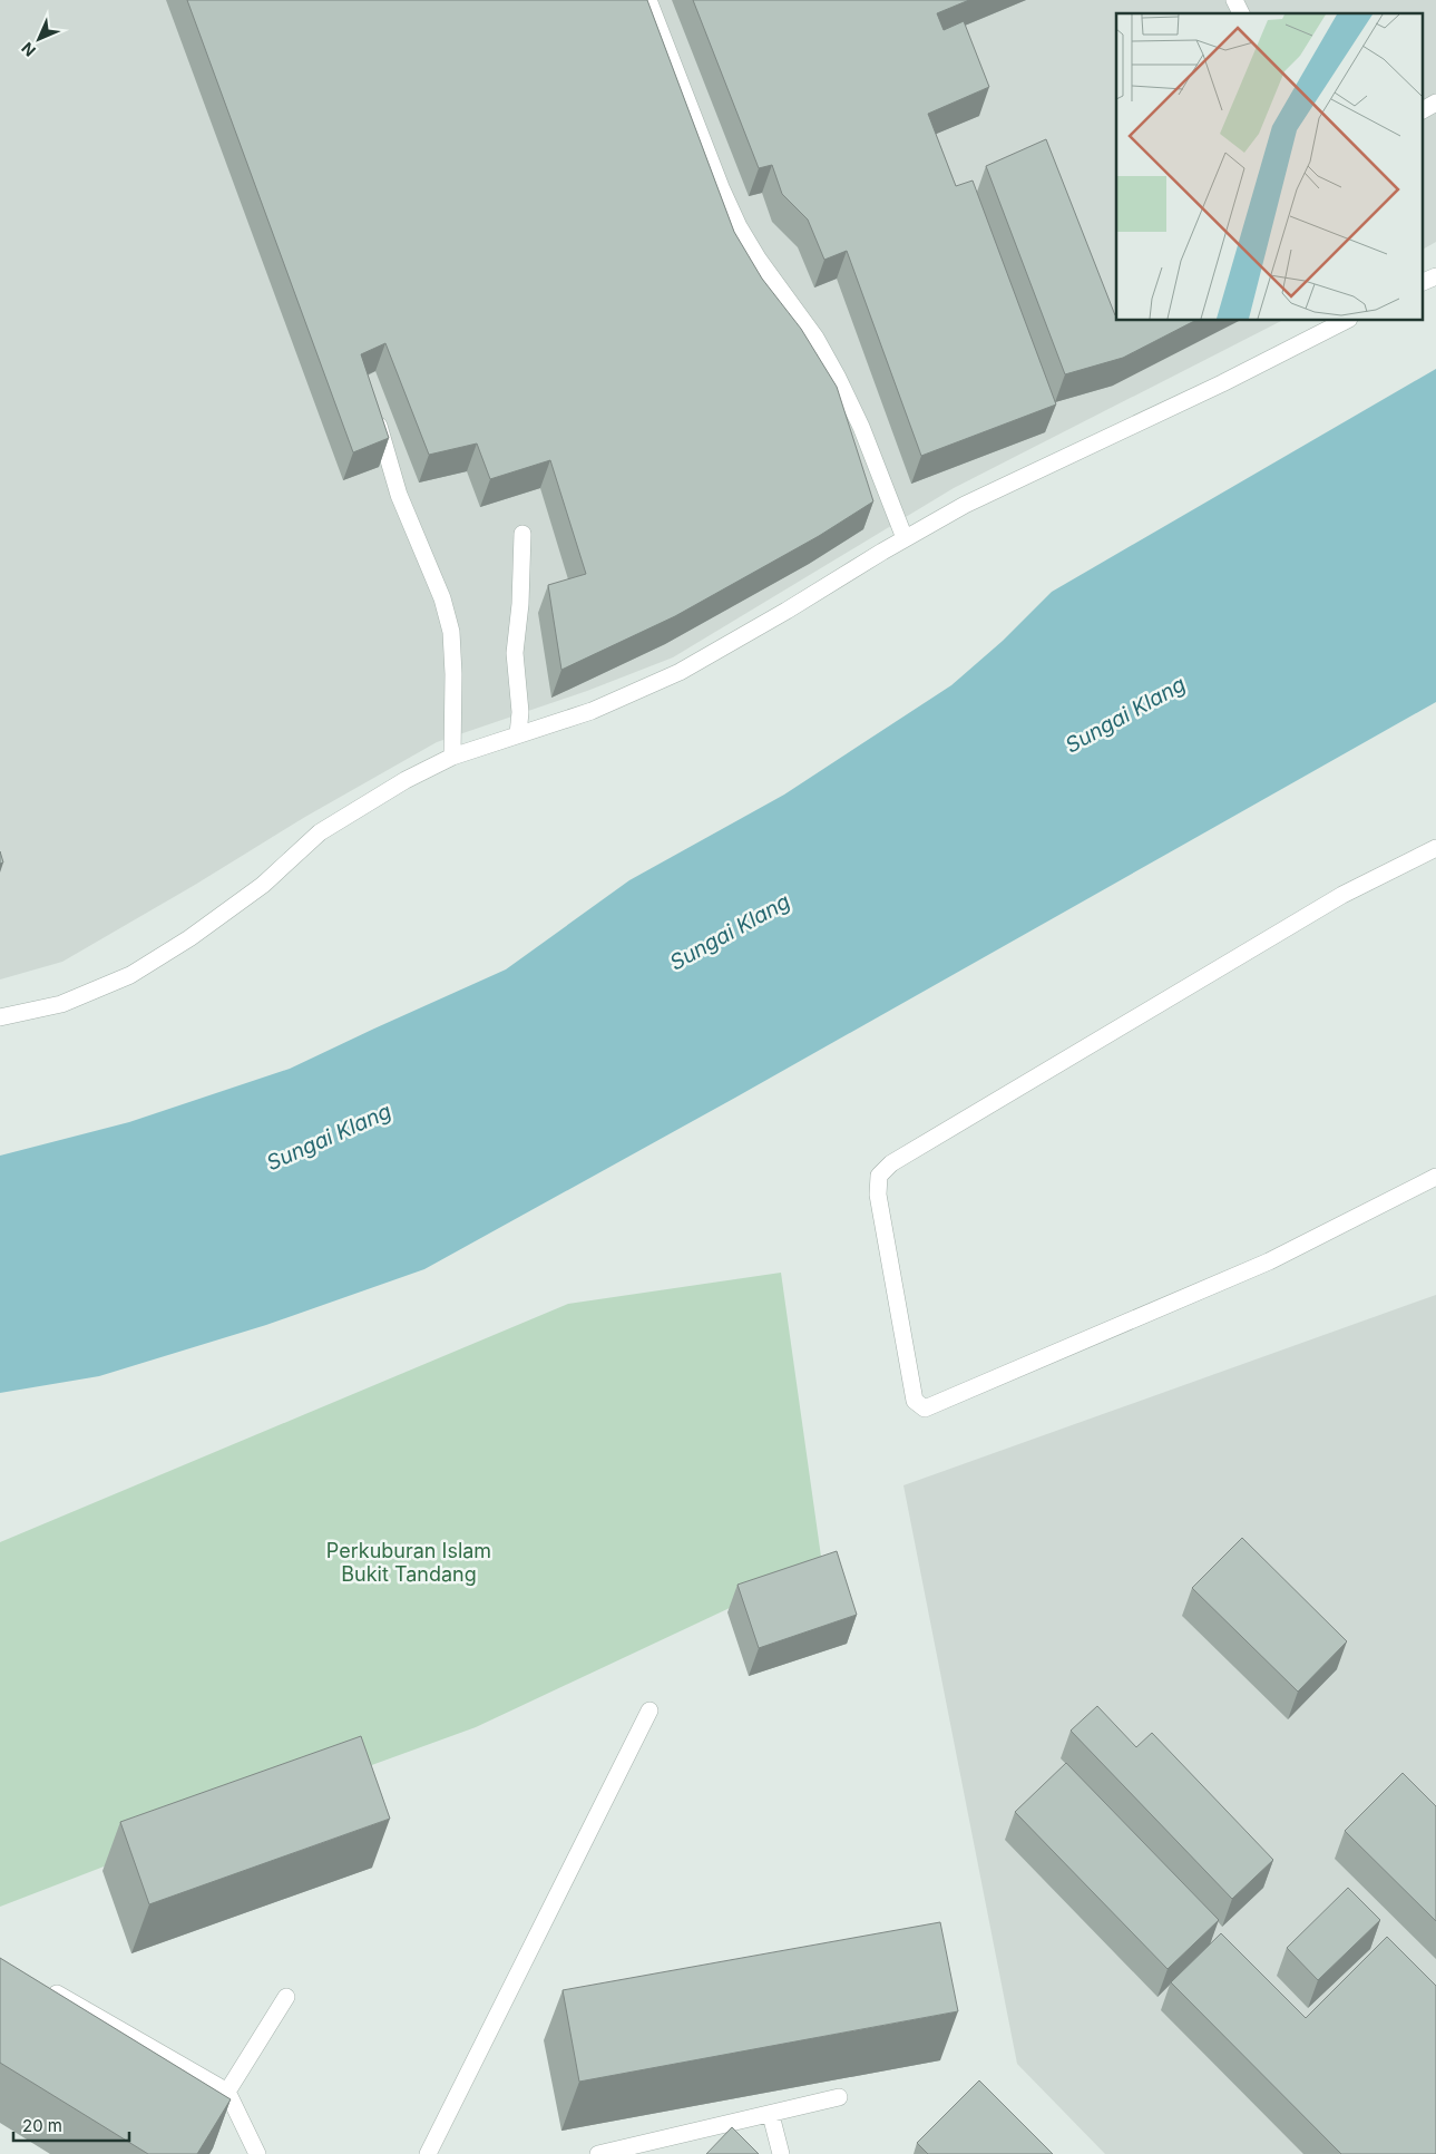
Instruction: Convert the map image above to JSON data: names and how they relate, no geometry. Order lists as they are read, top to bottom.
{
  "water": ["Sungai Klang"],
  "parks": ["Perkuburan Islam Bukit Tandang"],
  "scale_bar": "20 m",
  "north": "bottom left"
}
